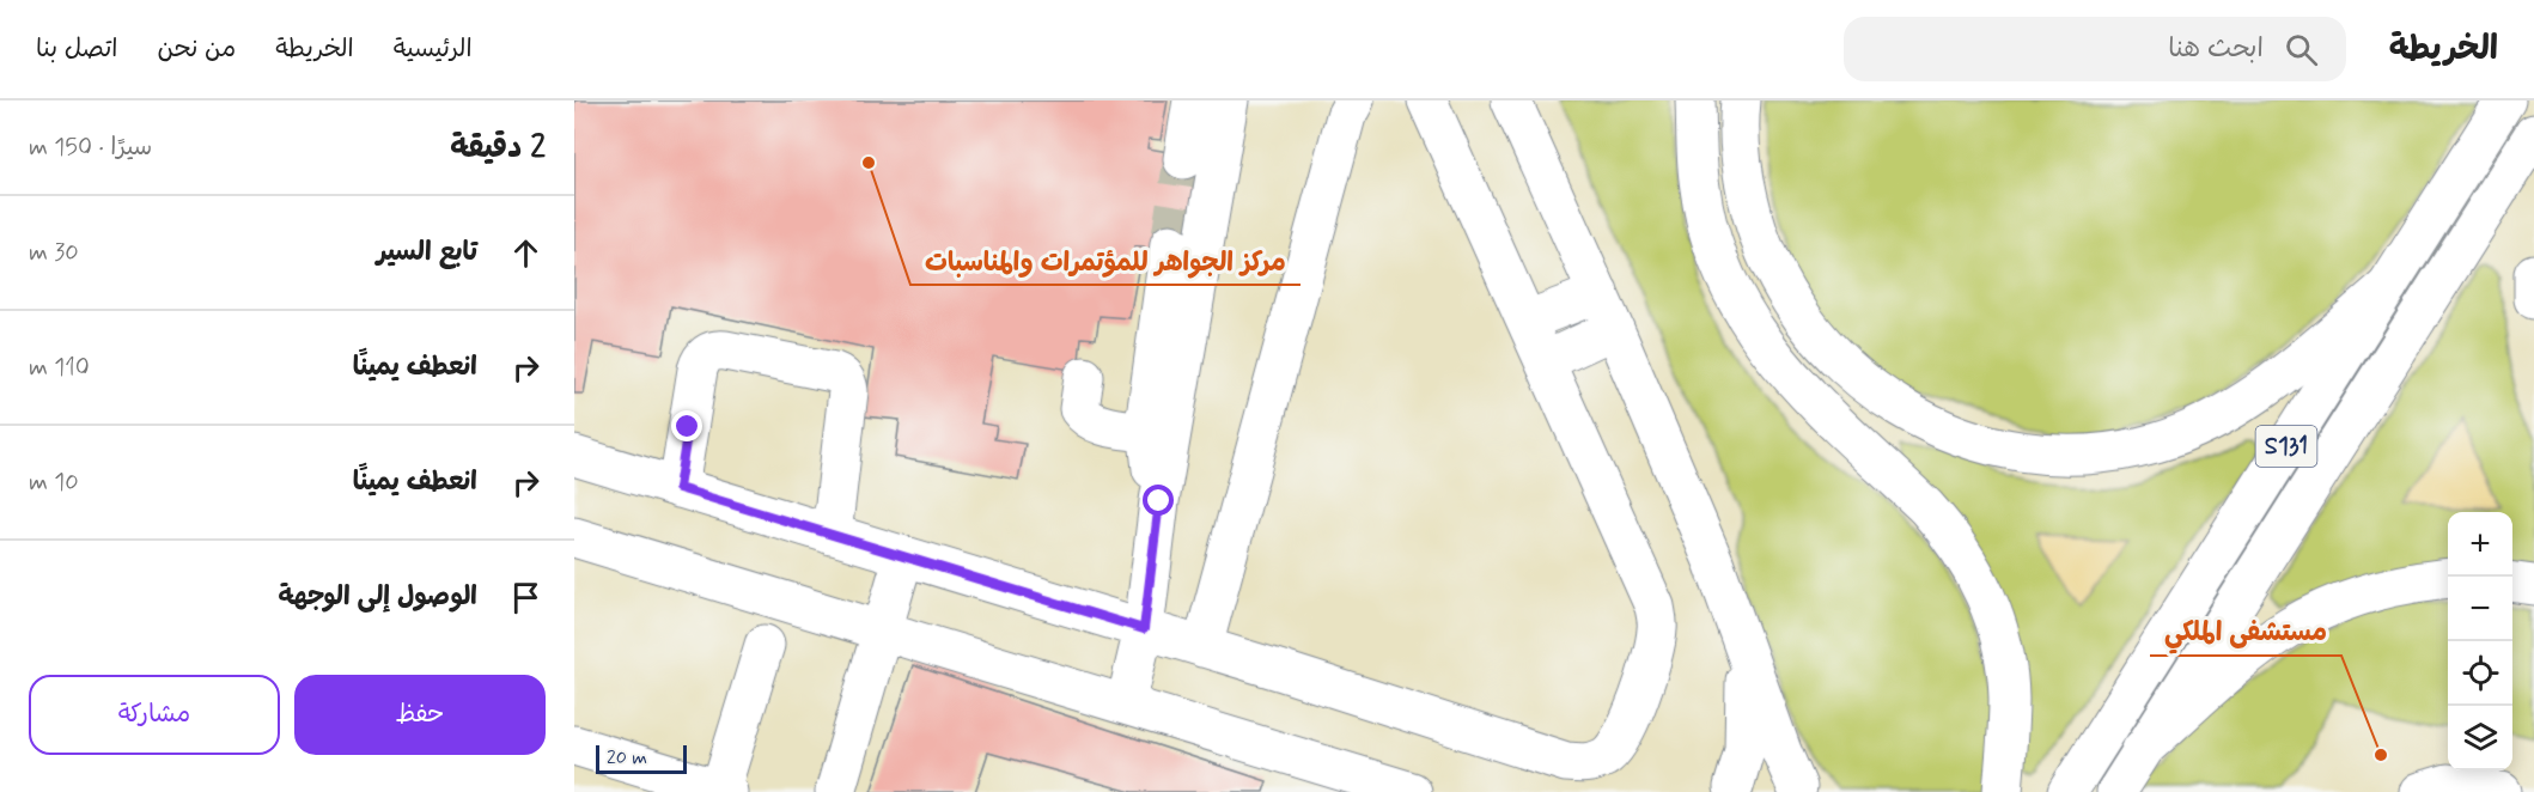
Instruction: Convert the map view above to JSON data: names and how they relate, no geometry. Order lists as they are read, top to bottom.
{
  "streets": {
    "main road": ["S131"]
  },
  "places": ["مركز الجواهر للمؤتمرات والمناسبات", "مستشفى الملكي"],
  "scale_bar": "20 m",
  "page": {
    "header": "الخريطة",
    "search": "ابحث هنا",
    "nav": [
      "الرئيسية",
      "الخريطة",
      "من نحن",
      "اتصل بنا"
    ],
    "heading": ["2 دقيقة", "سيرًا · 150 m"],
    "list": [
      ["تابع السير", "30 m"],
      ["انعطف يمينًا", "110 m"],
      ["انعطف يمينًا", "10 m"],
      "الوصول إلى الوجهة"
    ],
    "map_buttons": ["+", "−"],
    "buttons": ["حفظ", "مشاركة"],
    "scale": "20 m"
  }
}
